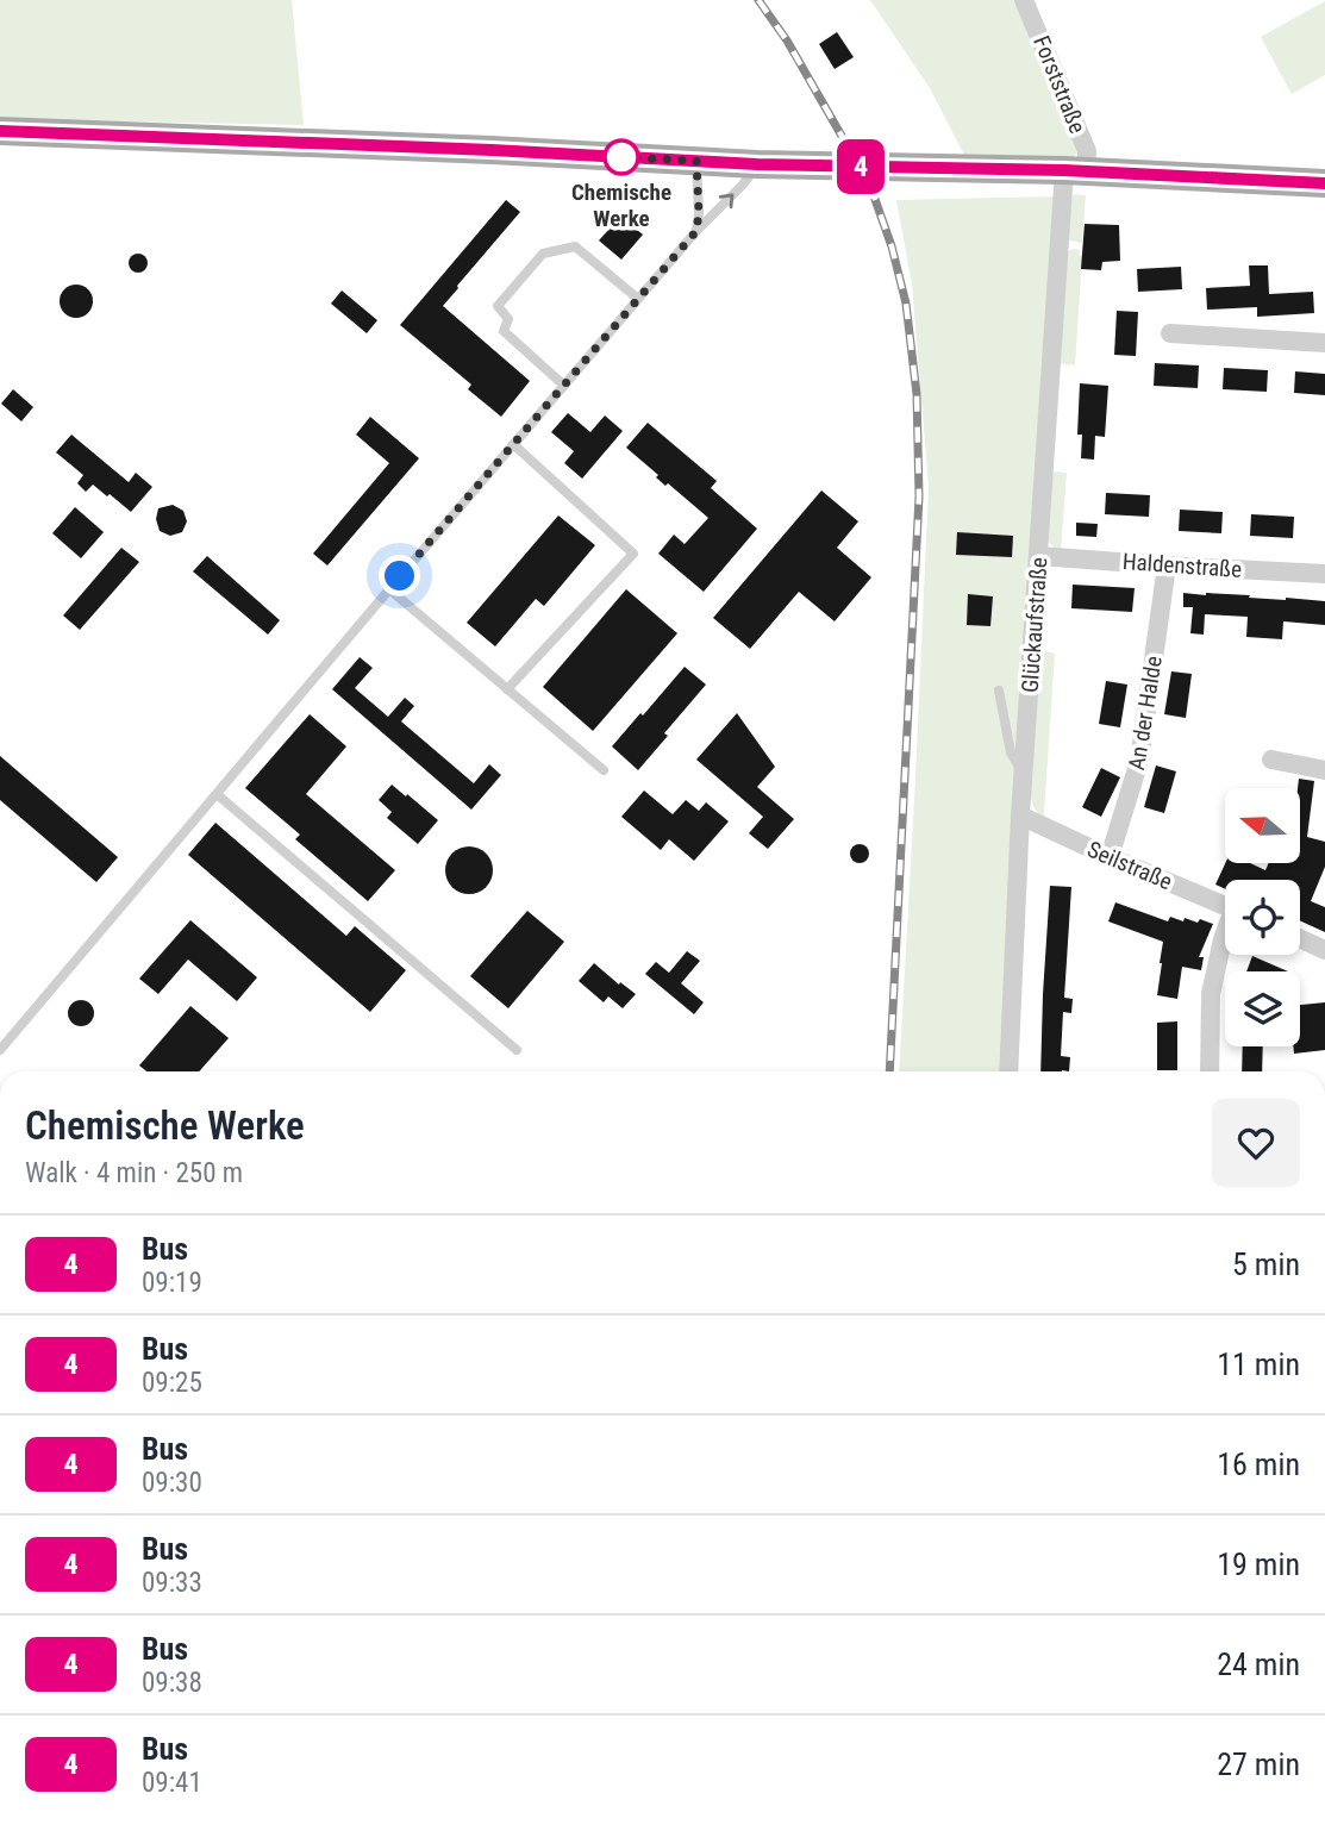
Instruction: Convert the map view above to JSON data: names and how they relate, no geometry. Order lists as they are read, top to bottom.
{
  "streets": {
    "street": [
      "Forststraße",
      "Haldenstraße",
      "Glückaufstraße",
      "An der Halde",
      "Seilstraße"
    ]
  },
  "crossings": [
    ["Forststraße", "Glückaufstraße"],
    ["Haldenstraße", "Glückaufstraße"],
    ["Haldenstraße", "An der Halde"],
    ["Glückaufstraße", "Seilstraße"],
    ["An der Halde", "Seilstraße"]
  ],
  "places": ["Chemische Werke"],
  "lines": ["bus line 4"],
  "north": "left",
  "page": {
    "on_map": "4",
    "heading": ["Chemische Werke", "Walk · 4 min · 250 m"],
    "list": [
      {
        "mark": "4",
        "name": "Bus",
        "note": "09:19",
        "value": "5 min"
      },
      {
        "mark": "4",
        "name": "Bus",
        "note": "09:25",
        "value": "11 min"
      },
      {
        "mark": "4",
        "name": "Bus",
        "note": "09:30",
        "value": "16 min"
      },
      {
        "mark": "4",
        "name": "Bus",
        "note": "09:33",
        "value": "19 min"
      },
      {
        "mark": "4",
        "name": "Bus",
        "note": "09:38",
        "value": "24 min"
      },
      {
        "mark": "4",
        "name": "Bus",
        "note": "09:41",
        "value": "27 min"
      }
    ]
  }
}
